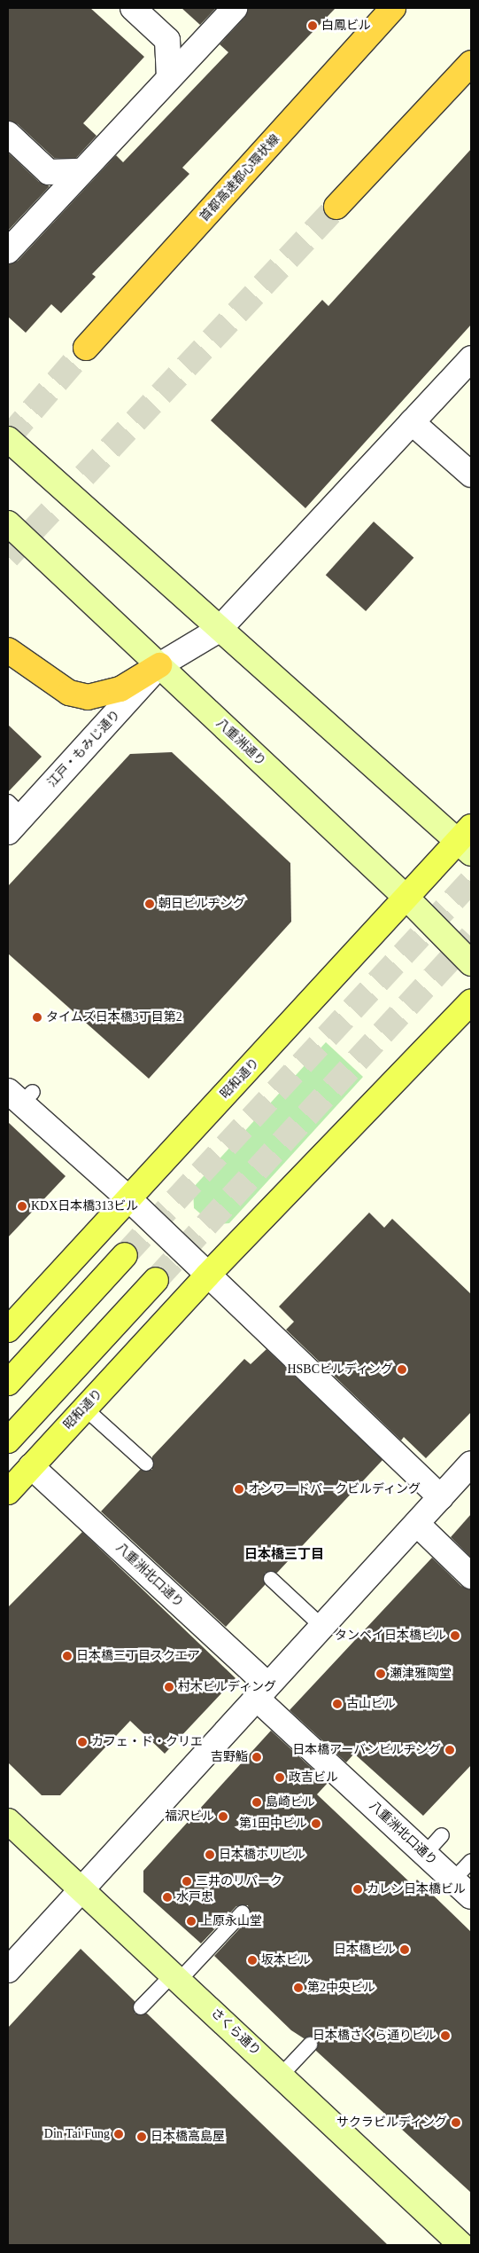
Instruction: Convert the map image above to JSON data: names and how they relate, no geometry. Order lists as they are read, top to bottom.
{
  "streets": {
    "highway": ["首都高速都心環状線"],
    "main road": ["昭和通り"],
    "street": [
      "八重洲通り",
      "江戸・もみじ通り",
      "八重洲北口通り",
      "さくら通り"
    ]
  },
  "crossings": [
    ["八重洲通り", "江戸・もみじ通り"],
    ["八重洲通り", "昭和通り"],
    ["昭和通り", "八重洲北口通り"]
  ],
  "districts": ["日本橋三丁目"],
  "places": [
    "白鳳ビル",
    "朝日ビルヂング",
    "タイムズ日本橋3丁目第2",
    "KDX日本橋313ビル",
    "HSBCビルディング",
    "オンワードパークビルディング",
    "タンペイ日本橋ビル",
    "日本橋三丁目スクエア",
    "瀬津雅陶堂",
    "村木ビルディング",
    "古山ビル",
    "カフェ・ド・クリエ",
    "日本橋アーバンビルヂング",
    "吉野鮨",
    "政吉ビル",
    "島崎ビル",
    "福沢ビル",
    "第1田中ビル",
    "日本橋ホリビル",
    "三井のリパーク",
    "カレン日本橋ビル",
    "水戸忠",
    "上原永山堂",
    "日本橋ビル",
    "坂本ビル",
    "第2中央ビル",
    "日本橋さくら通りビル",
    "サクラビルディング",
    "Din Tai Fung",
    "日本橋高島屋"
  ]
}
